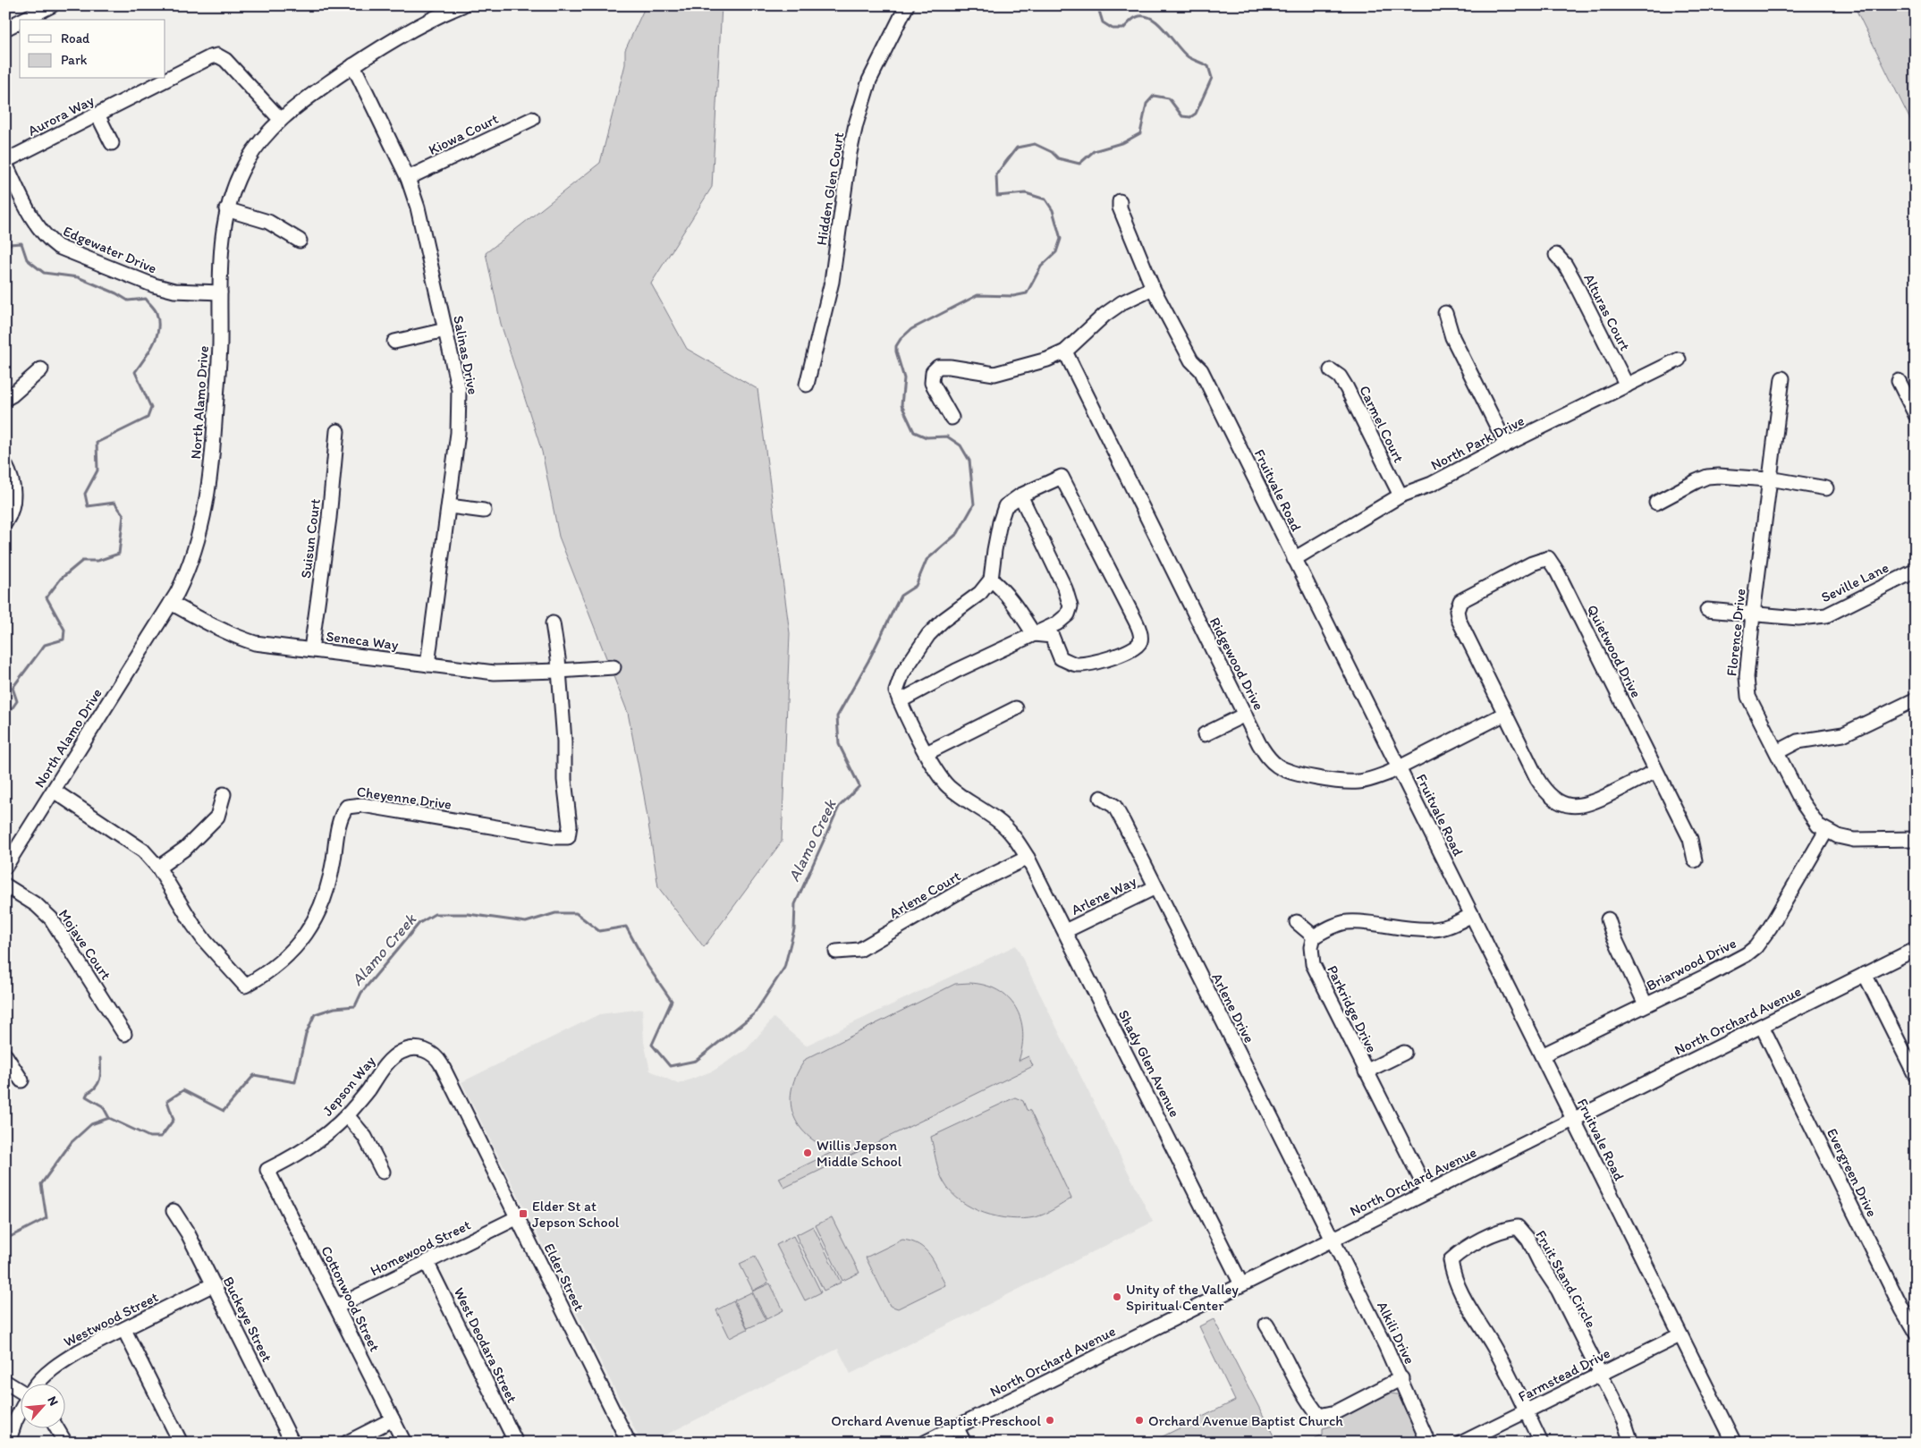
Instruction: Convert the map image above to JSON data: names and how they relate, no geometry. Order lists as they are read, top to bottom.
{
  "streets": {
    "street": [
      "Aurora Way",
      "Kiowa Court",
      "Hidden Glen Court",
      "Edgewater Drive",
      "Alturas Court",
      "Salinas Drive",
      "North Alamo Drive",
      "Carmel Court",
      "North Park Drive",
      "Fruitvale Road",
      "Suisun Court",
      "Seville Lane",
      "Florence Drive",
      "Seneca Way",
      "Quietwood Drive",
      "Ridgewood Drive",
      "Cheyenne Drive",
      "Arlene Court",
      "Arlene Way",
      "Mojave Court",
      "Briarwood Drive",
      "Arlene Drive",
      "Parkridge Drive",
      "North Orchard Avenue",
      "Shady Glen Avenue",
      "Jepson Way",
      "Evergreen Drive",
      "Homewood Street",
      "Elder Street",
      "Fruit Stand Circle",
      "Cottonwood Street",
      "Westwood Street",
      "Buckeye Street",
      "Alkili Drive",
      "West Deodara Street",
      "Farmstead Drive"
    ]
  },
  "crossings": [
    ["Aurora Way", "Edgewater Drive"],
    ["Aurora Way", "North Alamo Drive"],
    ["Kiowa Court", "Salinas Drive"],
    ["Edgewater Drive", "North Alamo Drive"],
    ["Alturas Court", "North Park Drive"],
    ["Salinas Drive", "North Alamo Drive"],
    ["Salinas Drive", "Seneca Way"],
    ["North Alamo Drive", "Seneca Way"],
    ["North Alamo Drive", "Cheyenne Drive"],
    ["Carmel Court", "North Park Drive"],
    ["North Park Drive", "Fruitvale Road"],
    ["Fruitvale Road", "Ridgewood Drive"],
    ["Fruitvale Road", "Briarwood Drive"],
    ["Fruitvale Road", "North Orchard Avenue"],
    ["Fruitvale Road", "Farmstead Drive"],
    ["Suisun Court", "Seneca Way"],
    ["Seville Lane", "Florence Drive"],
    ["Florence Drive", "Briarwood Drive"],
    ["Seneca Way", "Cheyenne Drive"],
    ["Quietwood Drive", "Ridgewood Drive"],
    ["Arlene Court", "Shady Glen Avenue"],
    ["Arlene Way", "Arlene Drive"],
    ["Arlene Way", "Shady Glen Avenue"],
    ["Arlene Drive", "North Orchard Avenue"],
    ["Arlene Drive", "Alkili Drive"],
    ["Parkridge Drive", "North Orchard Avenue"],
    ["North Orchard Avenue", "Shady Glen Avenue"],
    ["North Orchard Avenue", "Evergreen Drive"],
    ["North Orchard Avenue", "Alkili Drive"],
    ["Jepson Way", "Elder Street"],
    ["Jepson Way", "Cottonwood Street"],
    ["Homewood Street", "Elder Street"],
    ["Homewood Street", "Cottonwood Street"],
    ["Homewood Street", "West Deodara Street"],
    ["Fruit Stand Circle", "Farmstead Drive"],
    ["Westwood Street", "Buckeye Street"]
  ],
  "water": ["Alamo Creek"],
  "places": {
    "other": [
      "Willis Jepson Middle School",
      "Unity of the Valley Spiritual Center",
      "Orchard Avenue Baptist Preschool",
      "Orchard Avenue Baptist Church"
    ],
    "transit": ["Elder St at Jepson School"]
  },
  "legend": ["Road", "Park"],
  "north": "top right"
}
